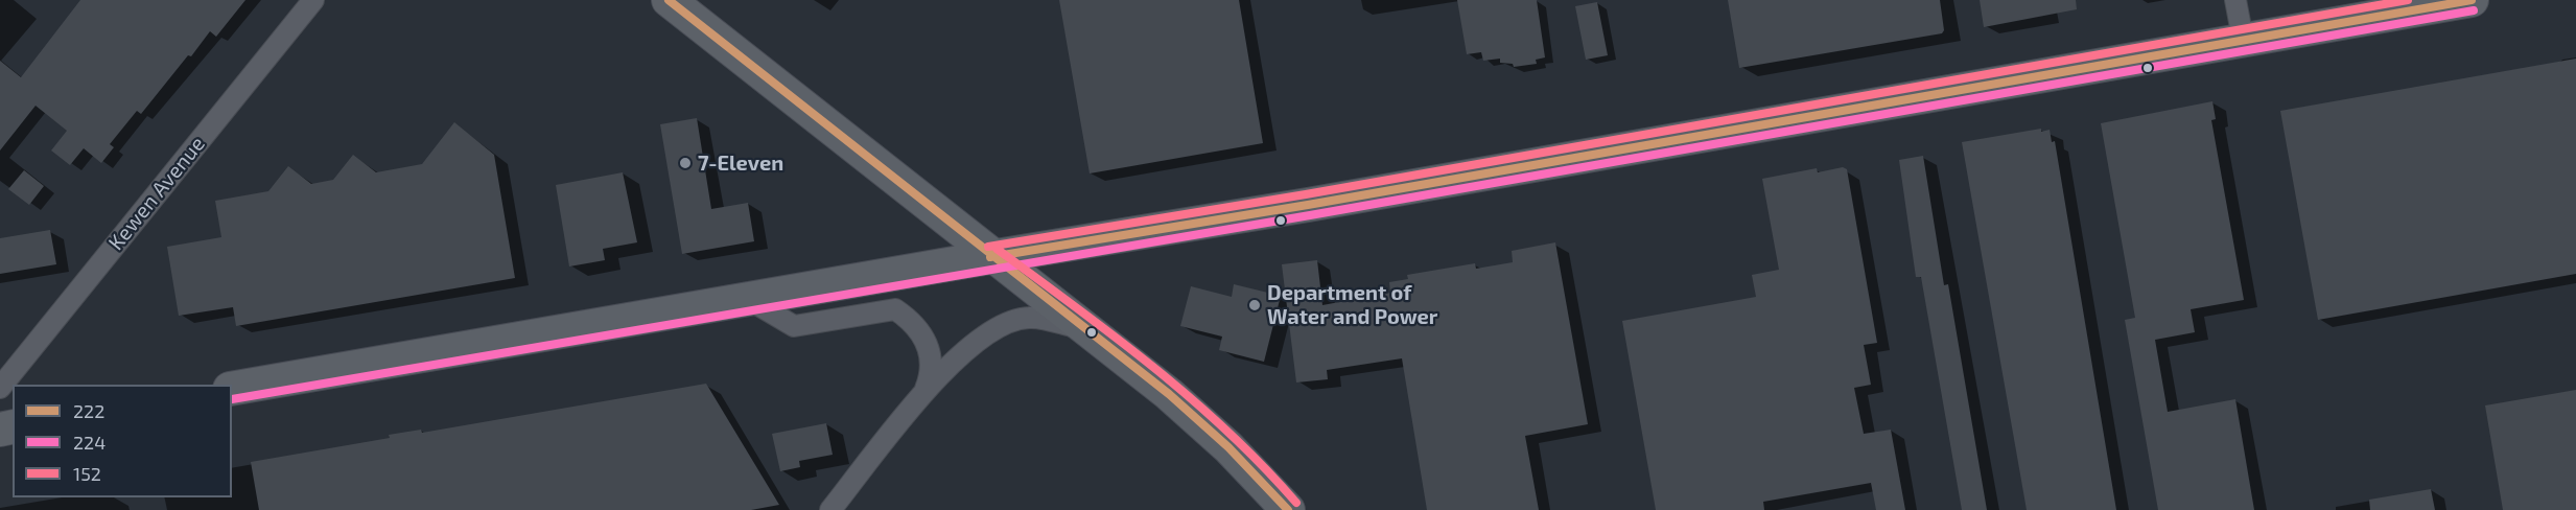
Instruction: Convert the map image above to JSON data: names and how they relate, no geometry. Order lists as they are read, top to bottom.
{
  "streets": {
    "street": ["Kewen Avenue"]
  },
  "places": ["7-Eleven", "Department of Water and Power"],
  "lines": ["transit line 222", "transit line 152", "transit line 224"],
  "legend": ["222", "224", "152"]
}
